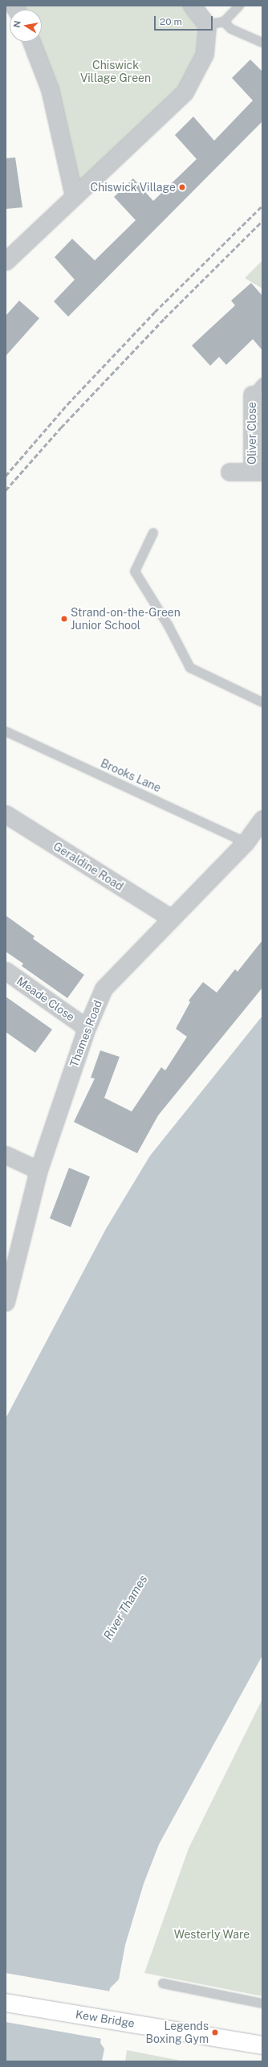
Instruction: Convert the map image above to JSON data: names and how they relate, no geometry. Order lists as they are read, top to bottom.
{
  "streets": {
    "highway": ["Kew Bridge"],
    "street": [
      "Oliver Close",
      "Geraldine Road",
      "Meade Close",
      "Thames Road"
    ],
    "lane": ["Brooks Lane"]
  },
  "crossings": [
    ["Brooks Lane", "Thames Road"],
    ["Geraldine Road", "Thames Road"],
    ["Meade Close", "Thames Road"]
  ],
  "water": ["River Thames"],
  "parks": ["Chiswick Village Green", "Westerly Ware"],
  "places": ["Chiswick Village", "Strand-on-the-Green Junior School", "Legends Boxing Gym"],
  "scale_bar": "20 m",
  "north": "left"
}
